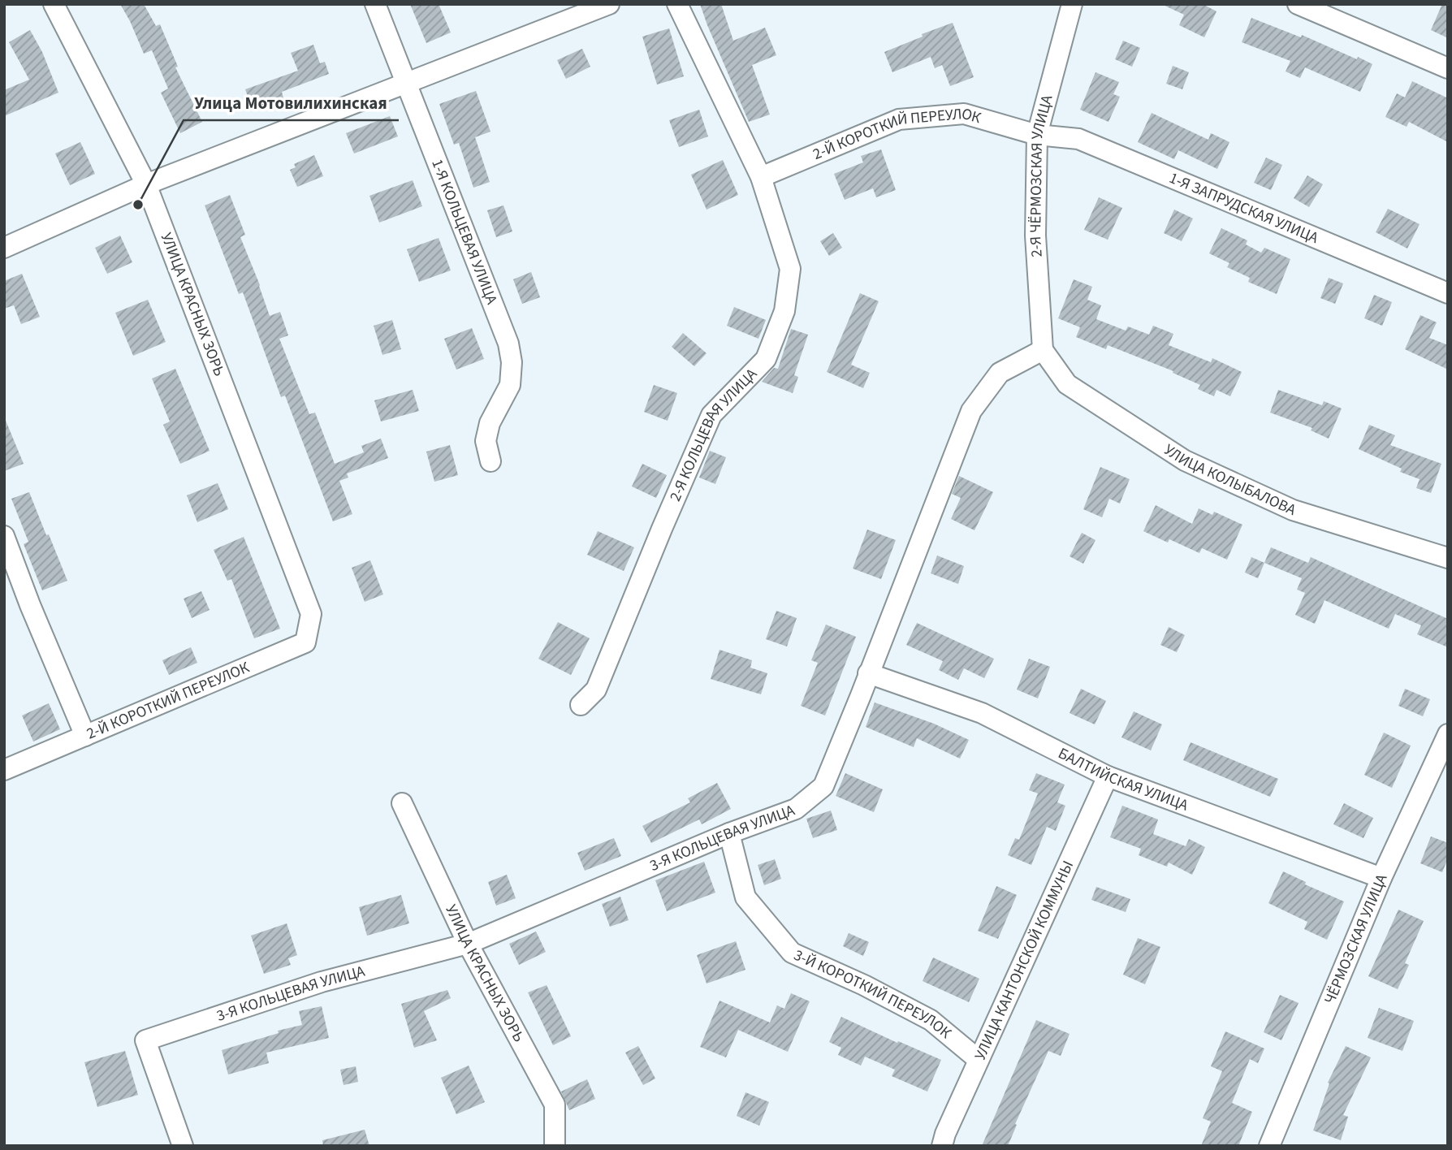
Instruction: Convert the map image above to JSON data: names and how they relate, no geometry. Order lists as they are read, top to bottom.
{
  "streets": {
    "street": [
      "2-Й КОРОТКИЙ ПЕРЕУЛОК",
      "2-Я ЧЁРМОЗСКАЯ УЛИЦА",
      "1-Я ЗАПРУДСКАЯ УЛИЦА",
      "1-Я КОЛЬЦЕВАЯ УЛИЦА",
      "УЛИЦА КРАСНЫХ ЗОРЬ",
      "2-Я КОЛЬЦЕВАЯ УЛИЦА",
      "УЛИЦА КОЛЫБАЛОВА",
      "БАЛТИЙСКАЯ УЛИЦА",
      "3-Я КОЛЬЦЕВАЯ УЛИЦА",
      "ЧЁРМОЗСКАЯ УЛИЦА",
      "УЛИЦА КАНТОНСКОЙ КОММУНЫ",
      "3-Й КОРОТКИЙ ПЕРЕУЛОК"
    ]
  },
  "crossings": [
    ["2-Й КОРОТКИЙ ПЕРЕУЛОК", "2-Я ЧЁРМОЗСКАЯ УЛИЦА"],
    ["2-Й КОРОТКИЙ ПЕРЕУЛОК", "1-Я ЗАПРУДСКАЯ УЛИЦА"],
    ["2-Й КОРОТКИЙ ПЕРЕУЛОК", "УЛИЦА КРАСНЫХ ЗОРЬ"],
    ["2-Й КОРОТКИЙ ПЕРЕУЛОК", "2-Я КОЛЬЦЕВАЯ УЛИЦА"],
    ["2-Я ЧЁРМОЗСКАЯ УЛИЦА", "1-Я ЗАПРУДСКАЯ УЛИЦА"],
    ["2-Я ЧЁРМОЗСКАЯ УЛИЦА", "УЛИЦА КОЛЫБАЛОВА"],
    ["2-Я ЧЁРМОЗСКАЯ УЛИЦА", "3-Я КОЛЬЦЕВАЯ УЛИЦА"],
    ["УЛИЦА КРАСНЫХ ЗОРЬ", "3-Я КОЛЬЦЕВАЯ УЛИЦА"],
    ["УЛИЦА КОЛЫБАЛОВА", "3-Я КОЛЬЦЕВАЯ УЛИЦА"],
    ["БАЛТИЙСКАЯ УЛИЦА", "3-Я КОЛЬЦЕВАЯ УЛИЦА"],
    ["БАЛТИЙСКАЯ УЛИЦА", "ЧЁРМОЗСКАЯ УЛИЦА"],
    ["БАЛТИЙСКАЯ УЛИЦА", "УЛИЦА КАНТОНСКОЙ КОММУНЫ"],
    ["3-Я КОЛЬЦЕВАЯ УЛИЦА", "3-Й КОРОТКИЙ ПЕРЕУЛОК"],
    ["УЛИЦА КАНТОНСКОЙ КОММУНЫ", "3-Й КОРОТКИЙ ПЕРЕУЛОК"]
  ],
  "places": ["Улица Мотовилихинская"]
}
